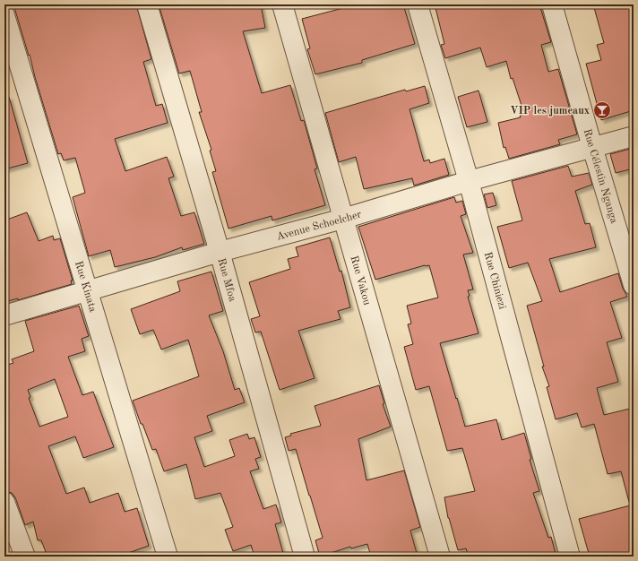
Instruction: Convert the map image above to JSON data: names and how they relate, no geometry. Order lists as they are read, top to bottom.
{
  "streets": {
    "street": [
      "Rue Célestin Nganga",
      "Avenue Schoelcher",
      "Rue Mfoa",
      "Rue Vakou",
      "Rue Chiniezi",
      "Rue Kinata"
    ]
  },
  "crossings": [
    ["Rue Célestin Nganga", "Avenue Schoelcher"],
    ["Avenue Schoelcher", "Rue Mfoa"],
    ["Avenue Schoelcher", "Rue Vakou"],
    ["Avenue Schoelcher", "Rue Chiniezi"],
    ["Avenue Schoelcher", "Rue Kinata"]
  ],
  "places": {
    "bar": ["VIP les jumeaux"]
  }
}
